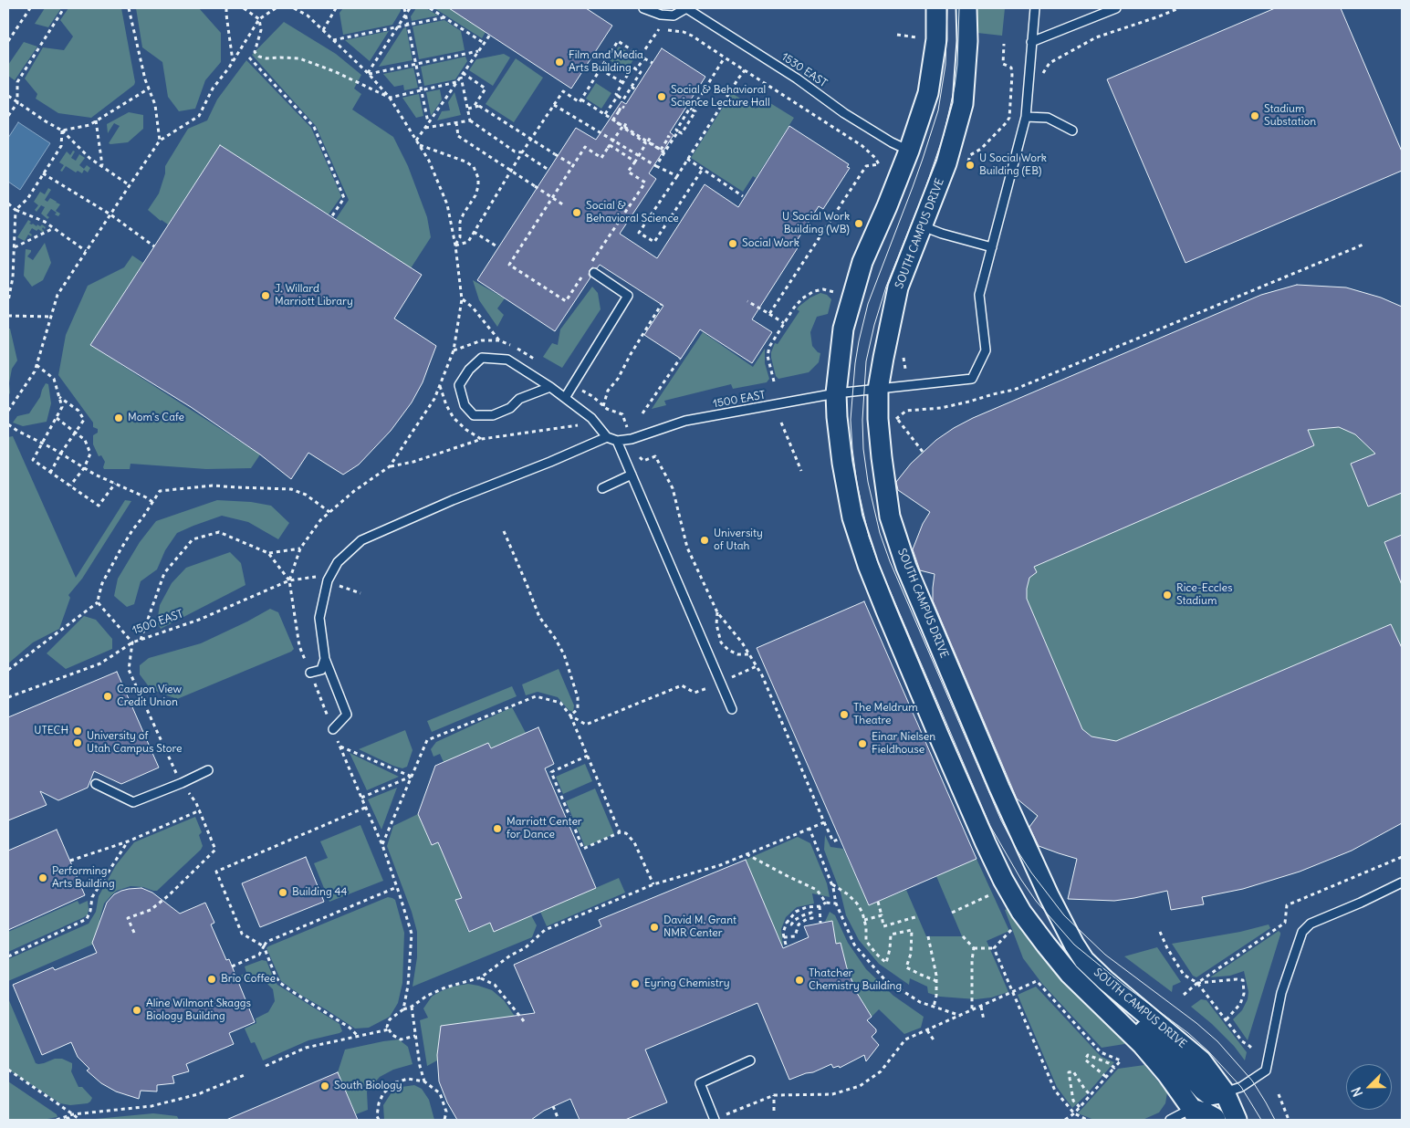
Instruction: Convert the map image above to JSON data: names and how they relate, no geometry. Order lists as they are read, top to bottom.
{
  "streets": {
    "street": ["SOUTH CAMPUS DRIVE"],
    "lane": ["1530 EAST", "1500 EAST"]
  },
  "crossings": [
    ["1530 EAST", "SOUTH CAMPUS DRIVE"],
    ["SOUTH CAMPUS DRIVE", "1500 EAST"]
  ],
  "places": [
    "Film and Media Arts Building",
    "Social & Behavioral Science Lecture Hall",
    "Stadium Substation",
    "U Social Work Building (EB)",
    "Social & Behavioral Science",
    "U Social Work Building (WB)",
    "Social Work",
    "J. Willard Marriott Library",
    "Mom's Cafe",
    "University of Utah",
    "Rice-Eccles Stadium",
    "Canyon View Credit Union",
    "The Meldrum Theatre",
    "UTECH",
    "University of Utah Campus Store",
    "Einar Nielsen Fieldhouse",
    "Marriott Center for Dance",
    "Performing Arts Building",
    "Building 44",
    "David M. Grant NMR Center",
    "Brio Coffee",
    "Thatcher Chemistry Building",
    "Eyring Chemistry",
    "Aline Wilmont Skaggs Biology Building",
    "South Biology"
  ],
  "north": "bottom left"
}
